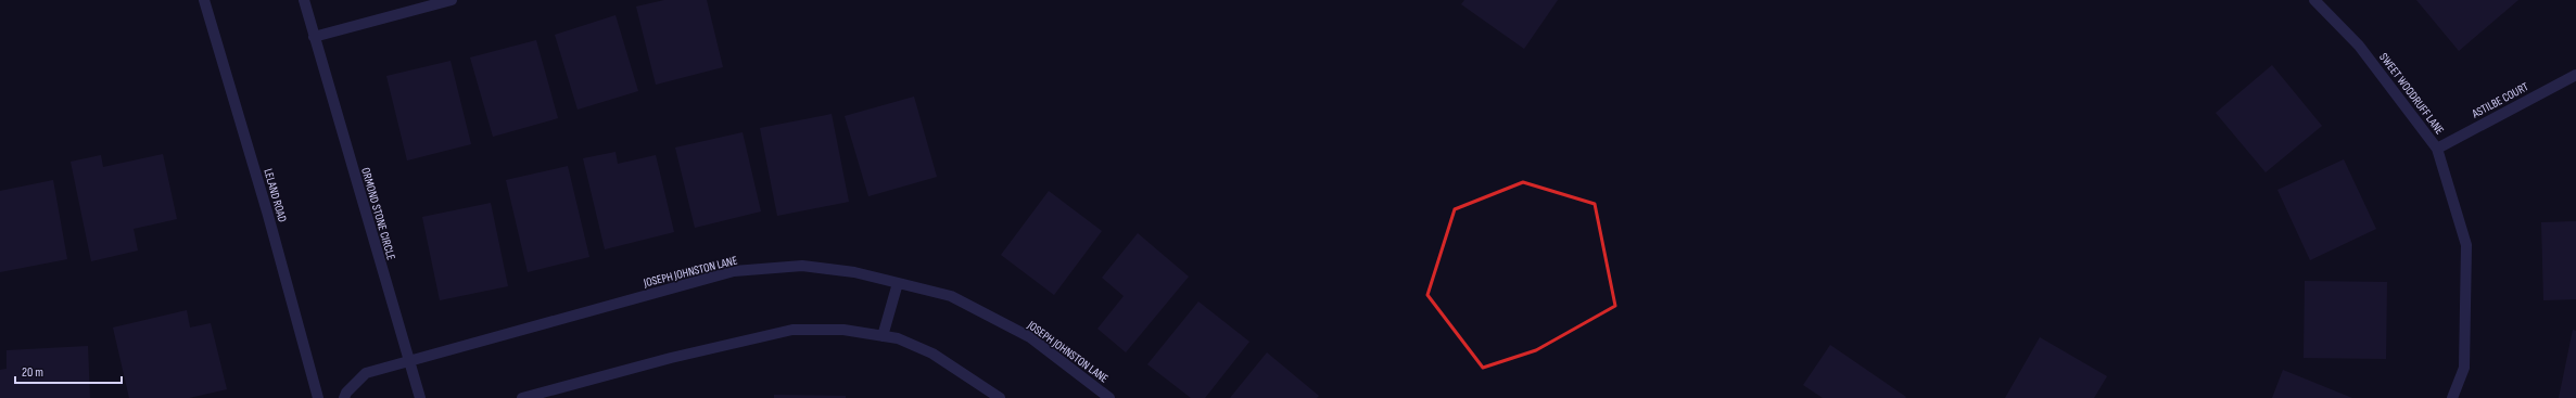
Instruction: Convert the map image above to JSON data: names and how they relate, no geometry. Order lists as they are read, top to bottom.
{
  "streets": {
    "street": [
      "SWEET WOODRUFF LANE",
      "ASTILBE COURT",
      "LELAND ROAD",
      "ORMOND STONE CIRCLE",
      "JOSEPH JOHNSTON LANE"
    ]
  },
  "crossings": [
    ["SWEET WOODRUFF LANE", "ASTILBE COURT"],
    ["ORMOND STONE CIRCLE", "JOSEPH JOHNSTON LANE"]
  ],
  "scale_bar": "20 m"
}
